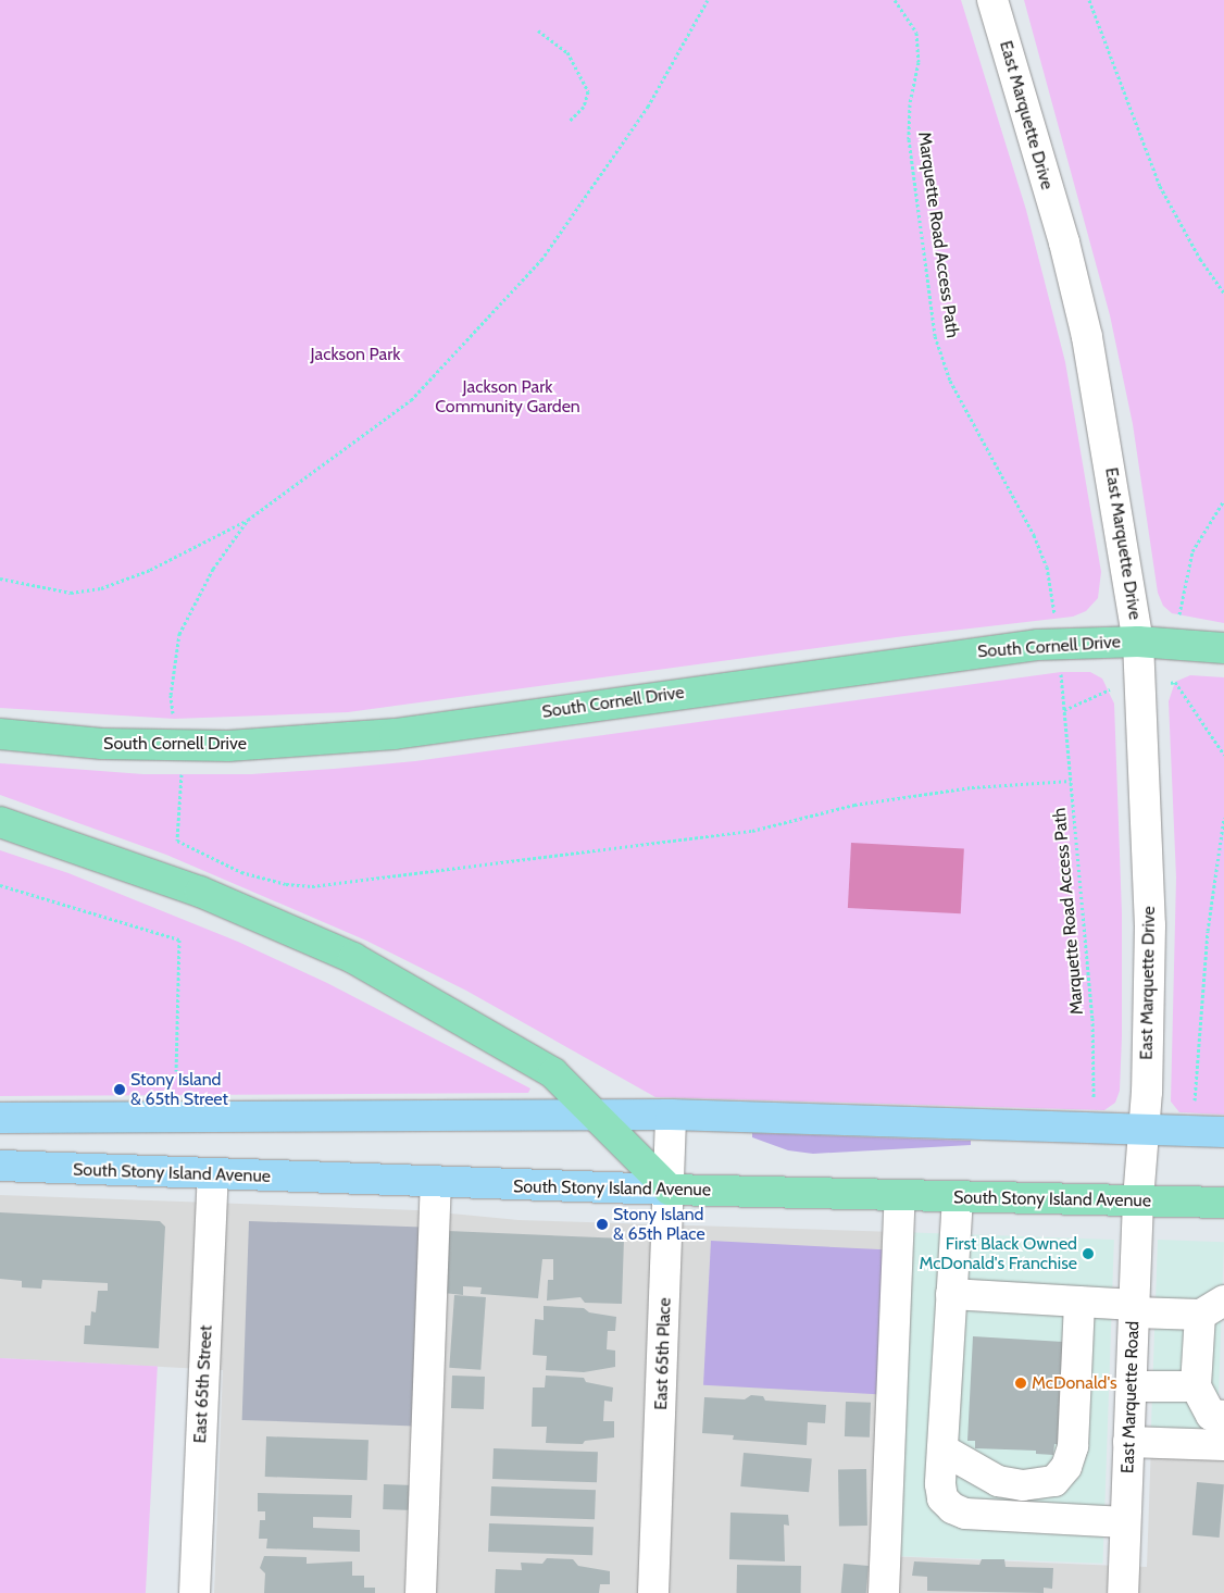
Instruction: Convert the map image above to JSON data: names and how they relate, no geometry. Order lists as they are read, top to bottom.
{
  "streets": {
    "highway": ["South Cornell Drive", "South Stony Island Avenue"],
    "street": [
      "East Marquette Drive",
      "East 65th Place",
      "East 65th Street",
      "East Marquette Road"
    ],
    "path": ["Marquette Road Access Path"]
  },
  "crossings": [
    ["East Marquette Drive", "South Cornell Drive"],
    ["East Marquette Drive", "South Stony Island Avenue"],
    ["East Marquette Drive", "East Marquette Road"],
    ["South Stony Island Avenue", "East 65th Place"],
    ["South Stony Island Avenue", "East 65th Street"],
    ["South Stony Island Avenue", "East Marquette Road"]
  ],
  "parks": ["Jackson Park", "Jackson Park Community Garden"],
  "places": [
    "Stony Island & 65th Street",
    "Stony Island & 65th Place",
    "First Black Owned McDonald's Franchise",
    "McDonald's"
  ]
}
